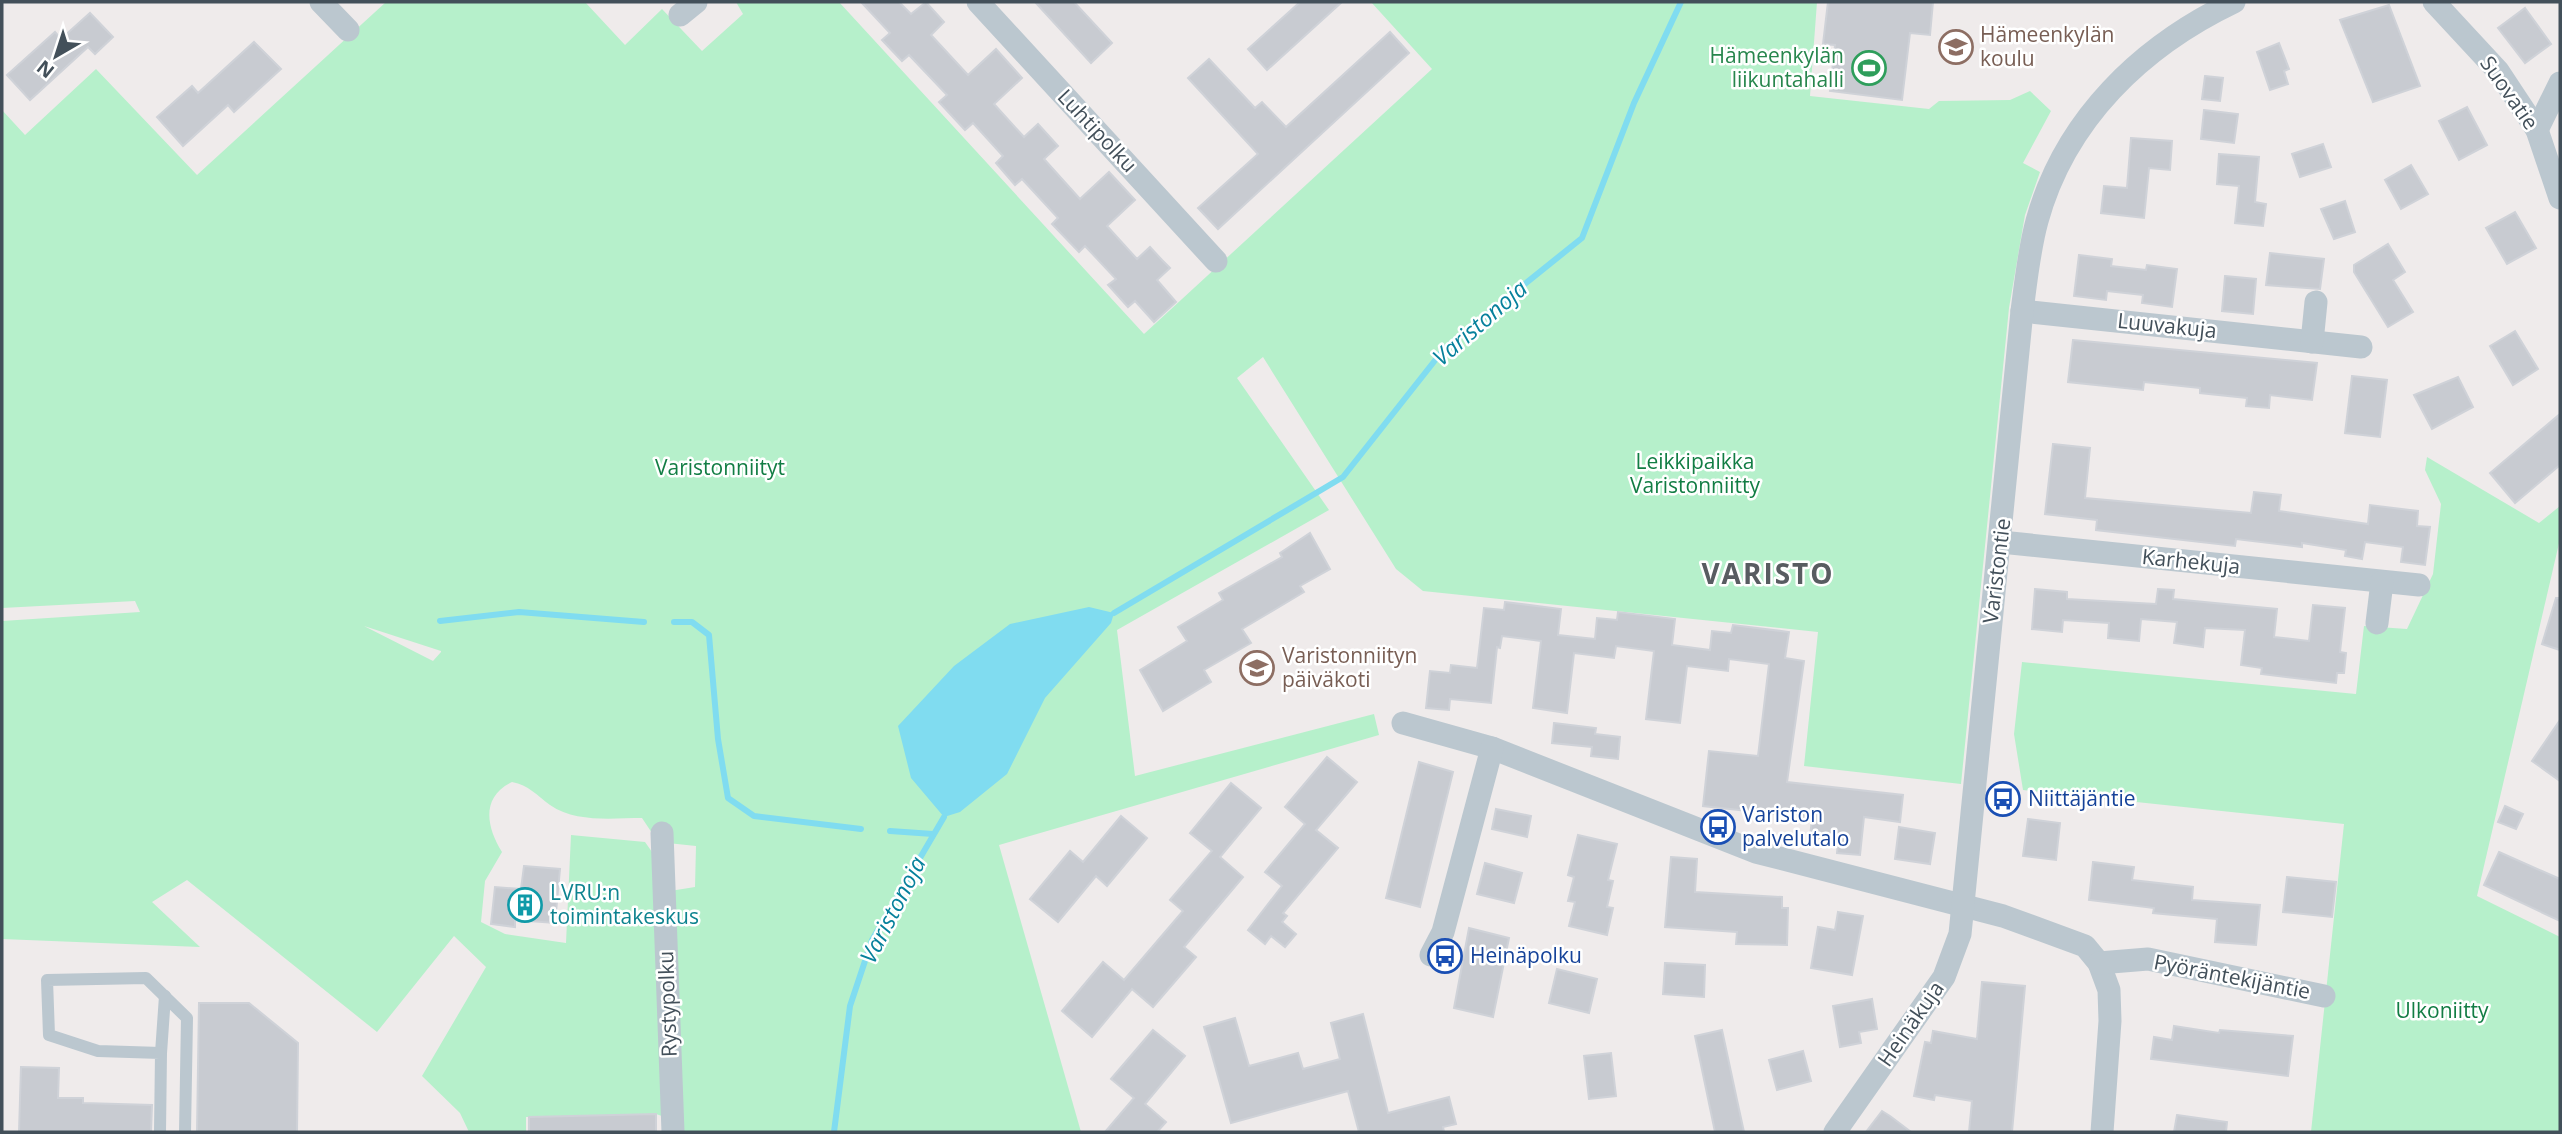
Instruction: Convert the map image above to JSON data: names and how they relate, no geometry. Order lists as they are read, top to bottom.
{
  "streets": {
    "street": [
      "Suovatie",
      "Luhtipolku",
      "Luuvakuja",
      "Karhekuja",
      "Varistontie",
      "Pyöräntekijäntie",
      "Rystypolku",
      "Heinäkuja"
    ]
  },
  "crossings": [
    ["Luuvakuja", "Varistontie"],
    ["Karhekuja", "Varistontie"],
    ["Varistontie", "Heinäkuja"]
  ],
  "districts": ["VARISTO"],
  "water": ["Varistonoja"],
  "parks": ["Leikkipaikka Varistonniitty", "Varistonniityt", "Ulkoniitty"],
  "places": {
    "school or university": ["Hämeenkylän koulu", "Varistonniityn päiväkoti"],
    "sports": ["Hämeenkylän liikuntahalli"],
    "bus stop": ["Niittäjäntie", "Variston palvelutalo", "Heinäpolku"],
    "building": ["LVRU:n toimintakeskus"]
  },
  "north": "bottom left"
}
